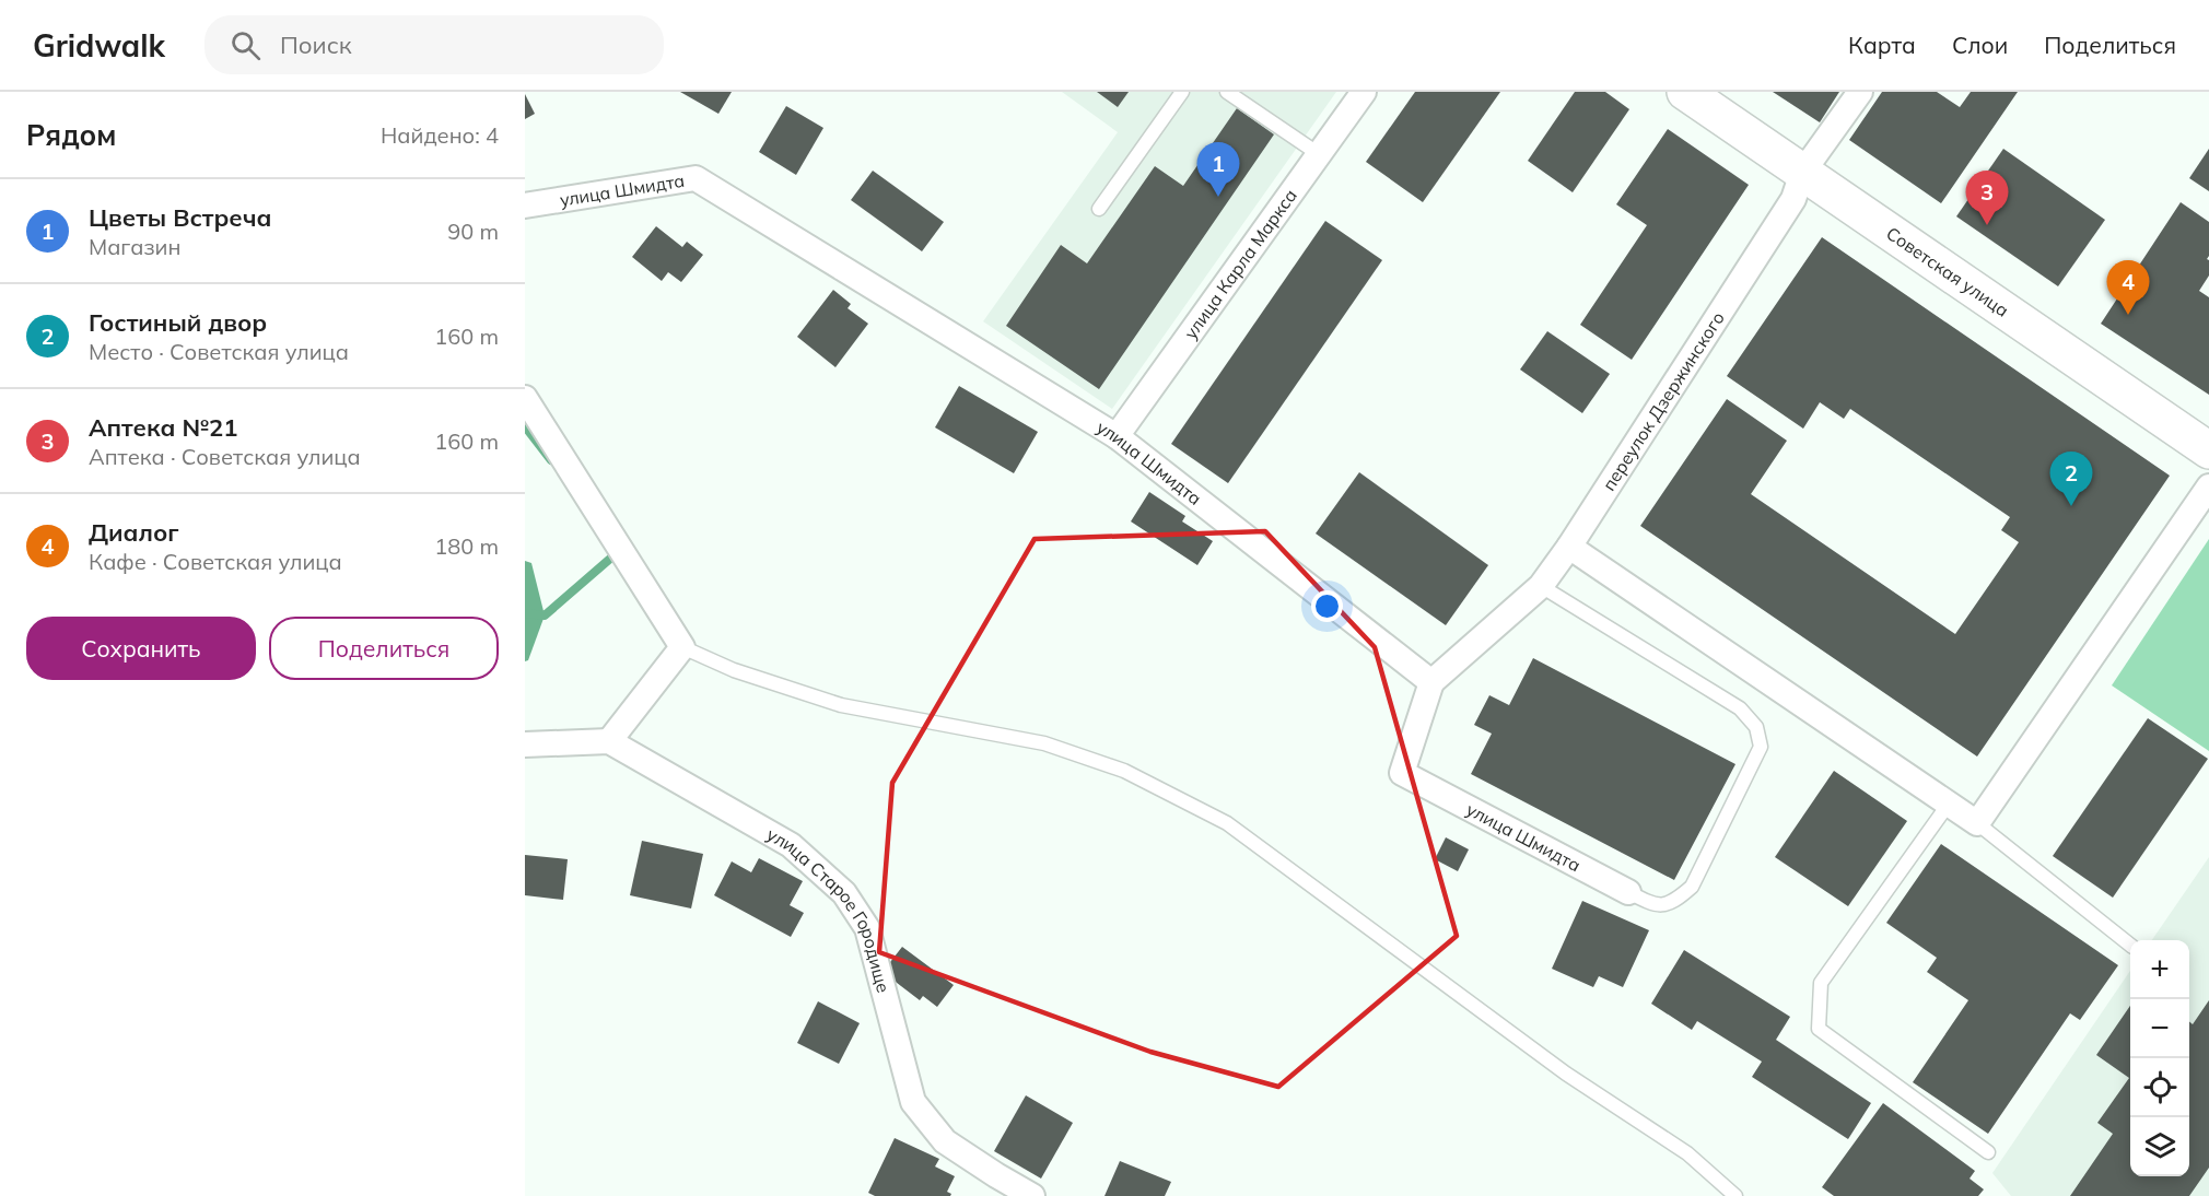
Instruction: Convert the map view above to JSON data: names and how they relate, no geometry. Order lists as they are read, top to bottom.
{
  "streets": {
    "main road": ["Советская улица"],
    "street": [
      "улица Шмидта",
      "улица Карла Маркса",
      "переулок Дзержинского",
      "улица Старое Городище"
    ]
  },
  "crossings": [
    ["улица Шмидта", "улица Карла Маркса"],
    ["улица Шмидта", "переулок Дзержинского"],
    ["Советская улица", "переулок Дзержинского"]
  ],
  "page": {
    "header": "Gridwalk",
    "search": "Поиск",
    "nav": ["Карта", "Слои", "Поделиться"],
    "heading": ["Рядом", "Найдено: 4"],
    "pins": [
      "1",
      "3",
      "4",
      "2"
    ],
    "list": [
      {
        "mark": "1",
        "name": "Цветы Встреча",
        "note": "Магазин",
        "value": "90 m"
      },
      {
        "mark": "2",
        "name": "Гостиный двор",
        "note": "Место · Советская улица",
        "value": "160 m"
      },
      {
        "mark": "3",
        "name": "Аптека №21",
        "note": "Аптека · Советская улица",
        "value": "160 m"
      },
      {
        "mark": "4",
        "name": "Диалог",
        "note": "Кафе · Советская улица",
        "value": "180 m"
      }
    ],
    "buttons": ["Сохранить", "Поделиться"],
    "map_buttons": ["+", "−"]
  }
}
